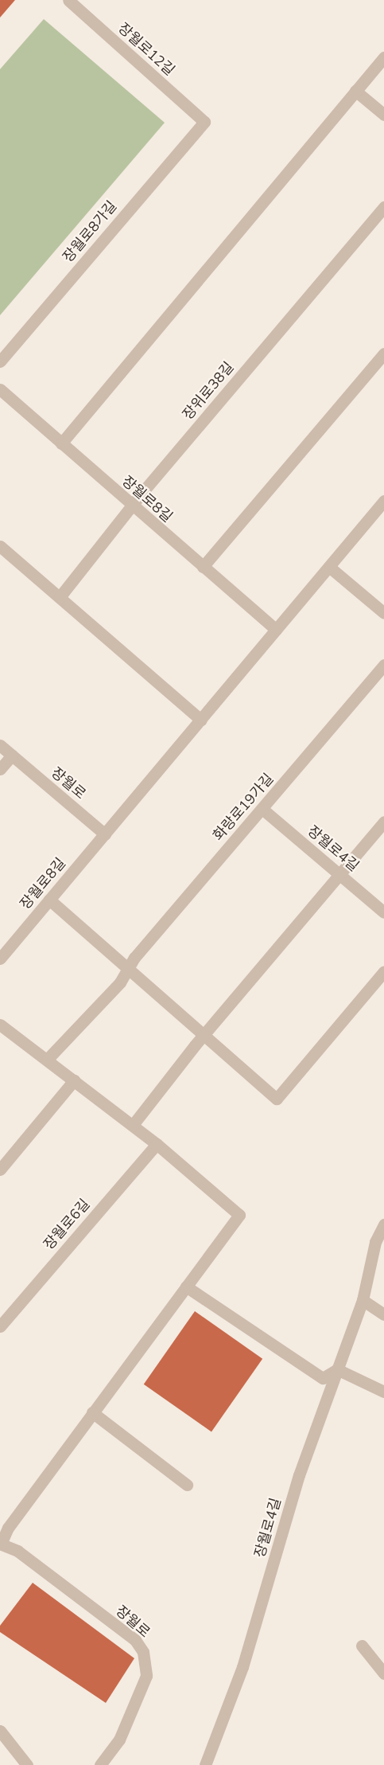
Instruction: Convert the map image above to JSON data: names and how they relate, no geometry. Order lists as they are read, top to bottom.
{
  "streets": {
    "street": [
      "장월로12길",
      "장월로8가길",
      "장위로38길",
      "장월로8길",
      "장월로",
      "화랑로19가길",
      "장월로4길",
      "장월로6길"
    ]
  },
  "crossings": [
    ["장월로12길", "장월로8가길"],
    ["장위로38길", "장월로8길"],
    ["장월로8길", "장월로"],
    ["화랑로19가길", "장월로4길"]
  ]
}
